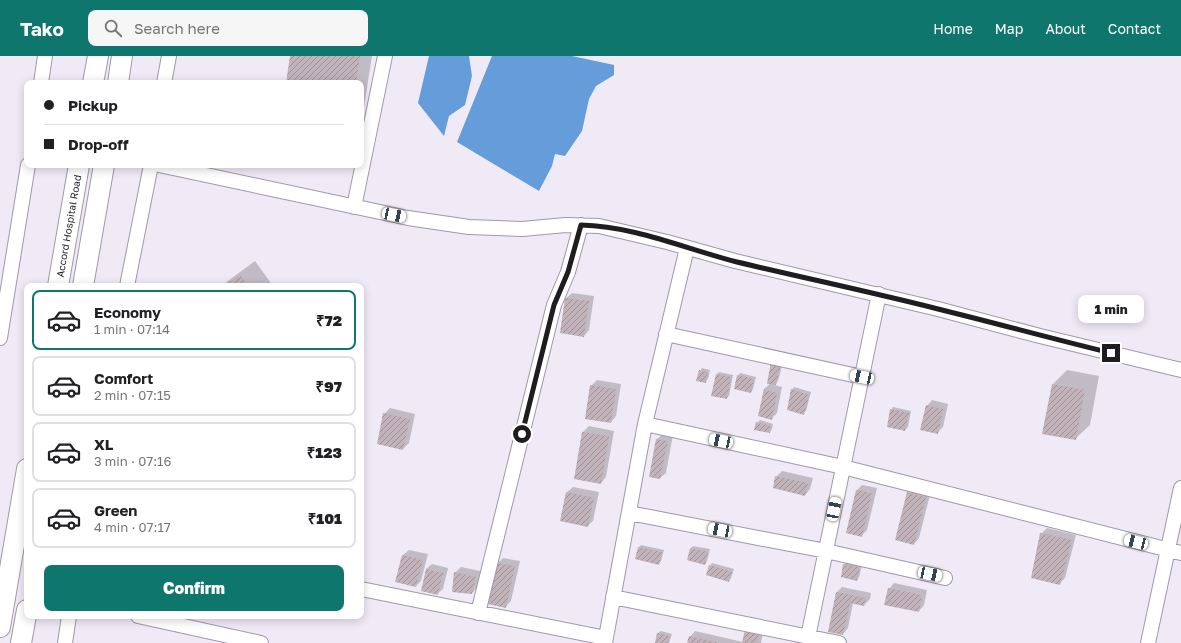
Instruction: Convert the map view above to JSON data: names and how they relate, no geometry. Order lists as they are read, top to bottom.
{
  "streets": {
    "street": ["Accord Hospital Road"]
  },
  "page": {
    "header": "Tako",
    "search": "Search here",
    "nav": [
      "Home",
      "Map",
      "About",
      "Contact"
    ],
    "banner": ["Pickup", "Drop-off"],
    "list": [
      {
        "name": "Economy",
        "note": "1 min · 07:14",
        "value": "₹72"
      },
      {
        "name": "Comfort",
        "note": "2 min · 07:15",
        "value": "₹97"
      },
      {
        "name": "XL",
        "note": "3 min · 07:16",
        "value": "₹123"
      },
      {
        "name": "Green",
        "note": "4 min · 07:17",
        "value": "₹101"
      }
    ],
    "bubble": "1 min",
    "buttons": "Confirm"
  }
}
